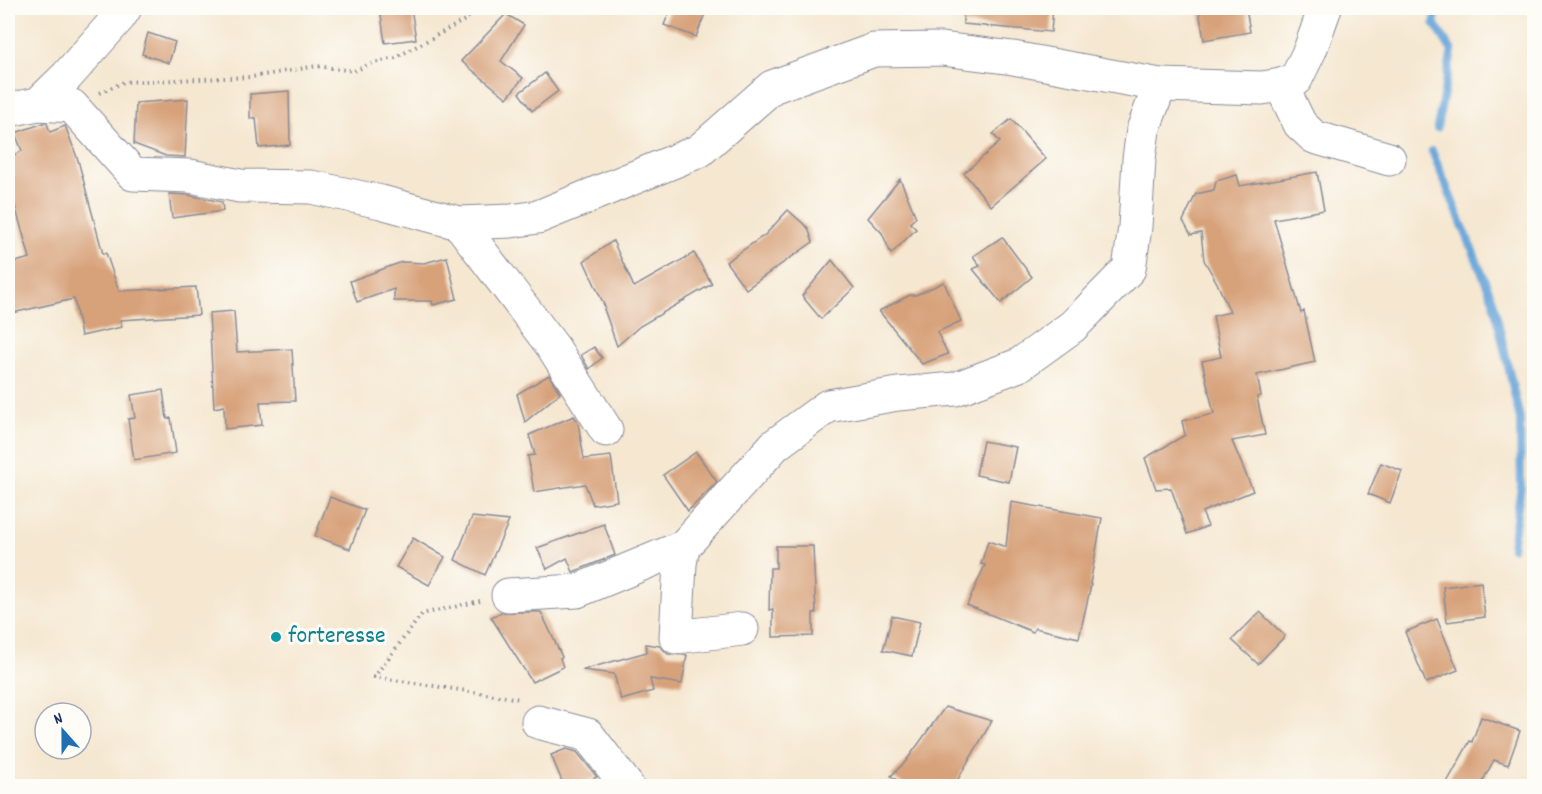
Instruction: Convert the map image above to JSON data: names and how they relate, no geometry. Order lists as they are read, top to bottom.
{
  "places": ["forteresse"],
  "north": "top"
}
